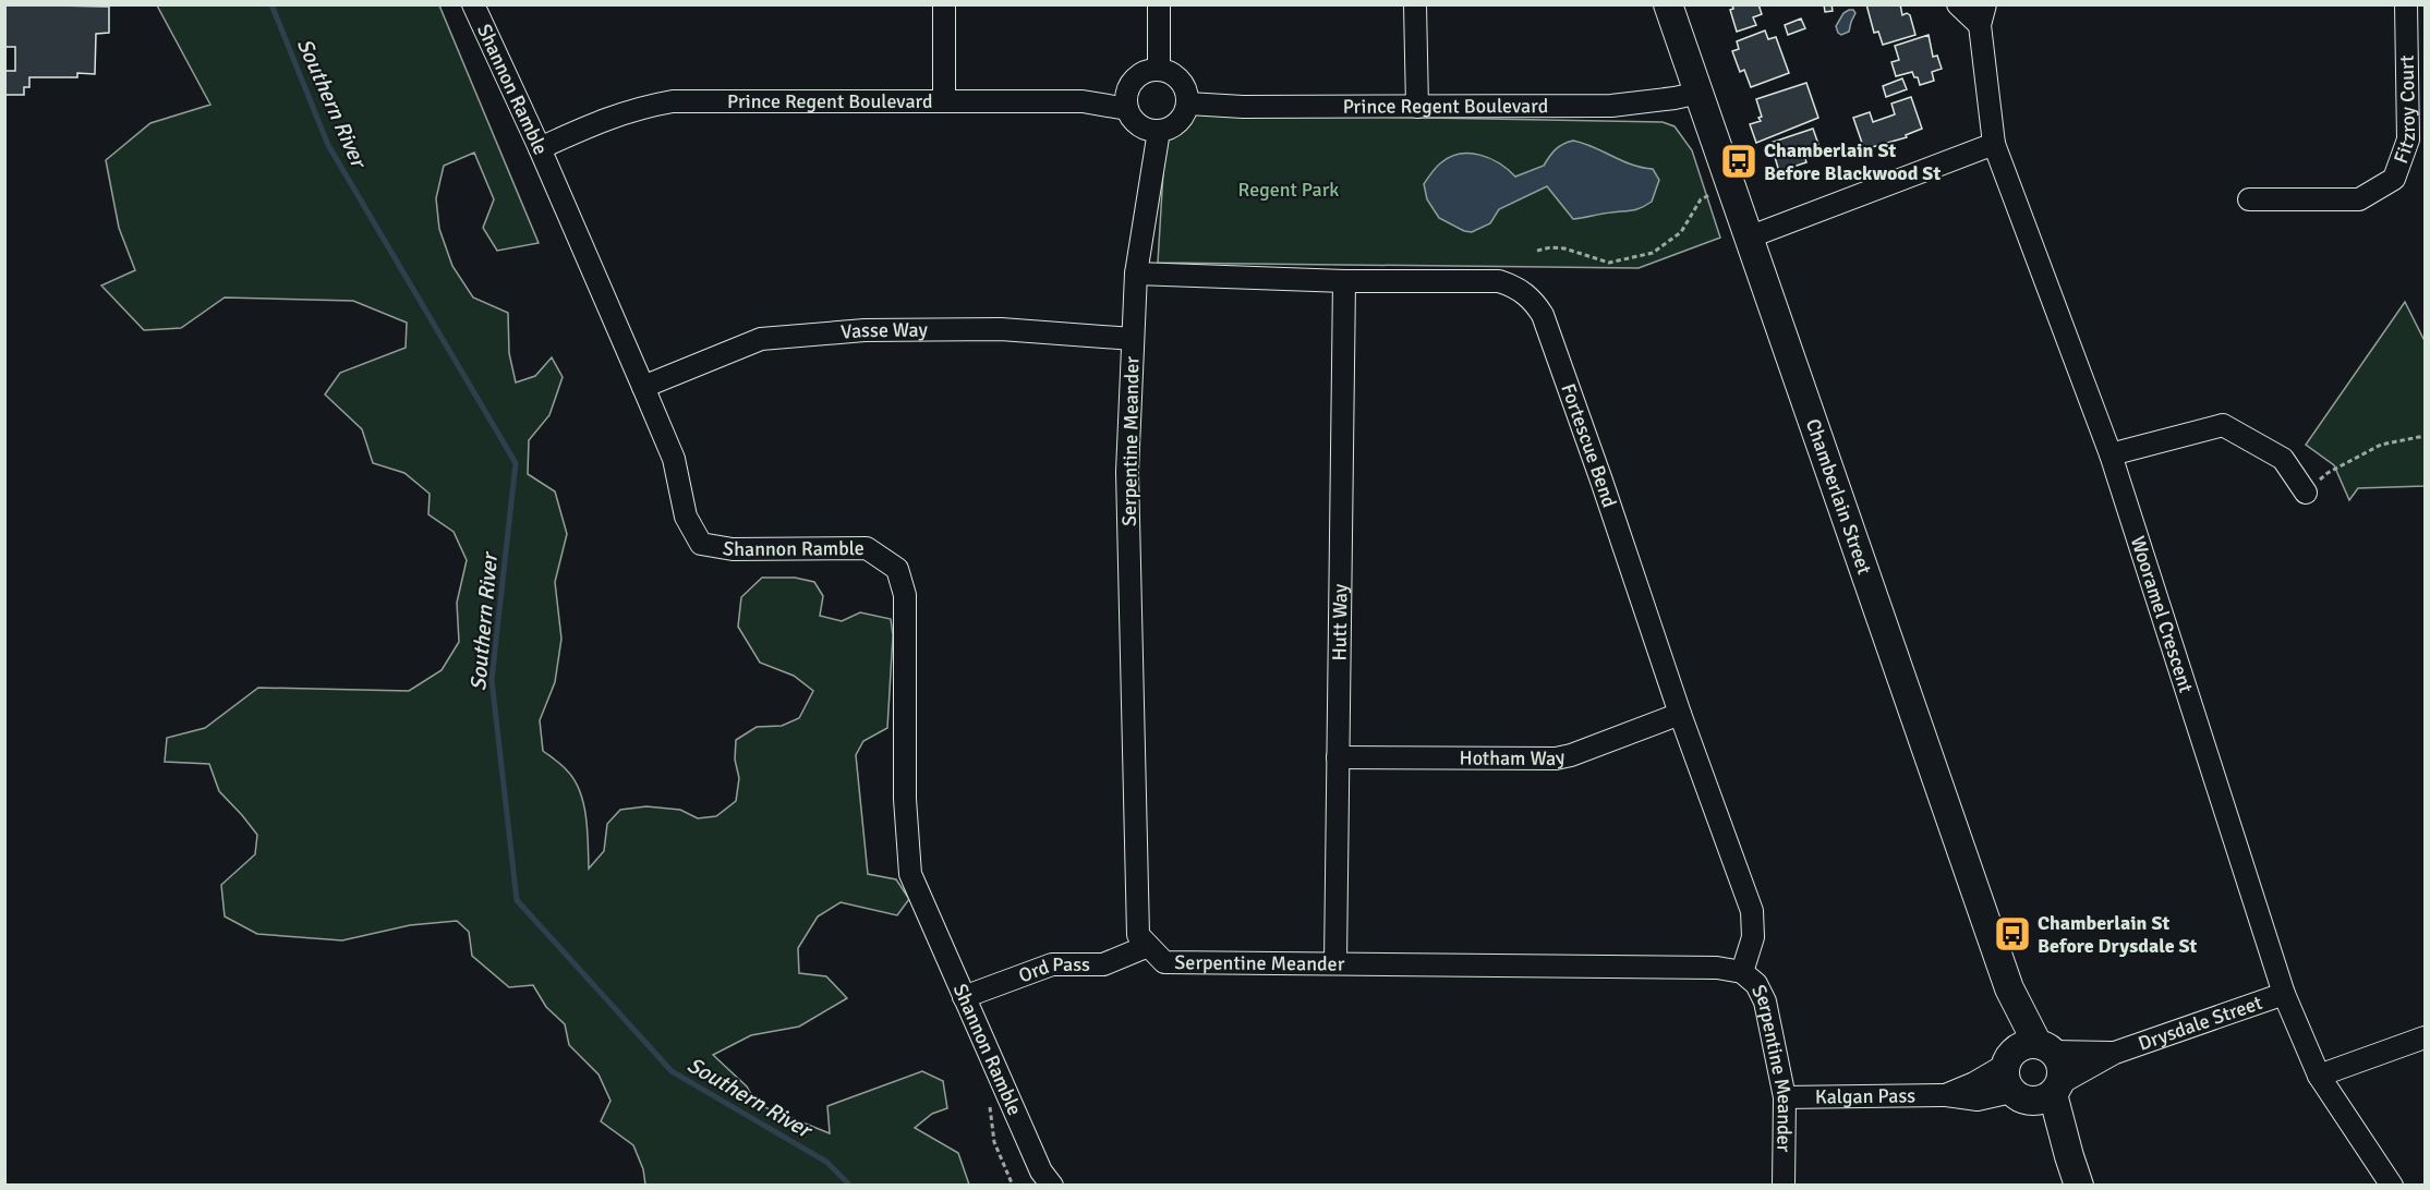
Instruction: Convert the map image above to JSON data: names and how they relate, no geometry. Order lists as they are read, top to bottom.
{
  "streets": {
    "main road": ["Chamberlain Street"],
    "street": [
      "Shannon Ramble",
      "Prince Regent Boulevard",
      "Fitzroy Court",
      "Vasse Way",
      "Serpentine Meander",
      "Fortescue Bend",
      "Wooramel Crescent",
      "Hutt Way",
      "Hotham Way",
      "Ord Pass",
      "Drysdale Street",
      "Kalgan Pass"
    ]
  },
  "crossings": [
    ["Shannon Ramble", "Prince Regent Boulevard"],
    ["Shannon Ramble", "Vasse Way"],
    ["Shannon Ramble", "Ord Pass"],
    ["Prince Regent Boulevard", "Serpentine Meander"],
    ["Prince Regent Boulevard", "Chamberlain Street"],
    ["Vasse Way", "Serpentine Meander"],
    ["Serpentine Meander", "Fortescue Bend"],
    ["Serpentine Meander", "Hutt Way"],
    ["Serpentine Meander", "Ord Pass"],
    ["Serpentine Meander", "Kalgan Pass"],
    ["Fortescue Bend", "Hutt Way"],
    ["Fortescue Bend", "Hotham Way"],
    ["Chamberlain Street", "Drysdale Street"],
    ["Chamberlain Street", "Kalgan Pass"],
    ["Wooramel Crescent", "Drysdale Street"],
    ["Hutt Way", "Hotham Way"],
    ["Drysdale Street", "Kalgan Pass"]
  ],
  "water": ["Southern River"],
  "parks": ["Regent Park"],
  "places": {
    "bus stop": ["Chamberlain St Before Blackwood St", "Chamberlain St Before Drysdale St"]
  }
}
